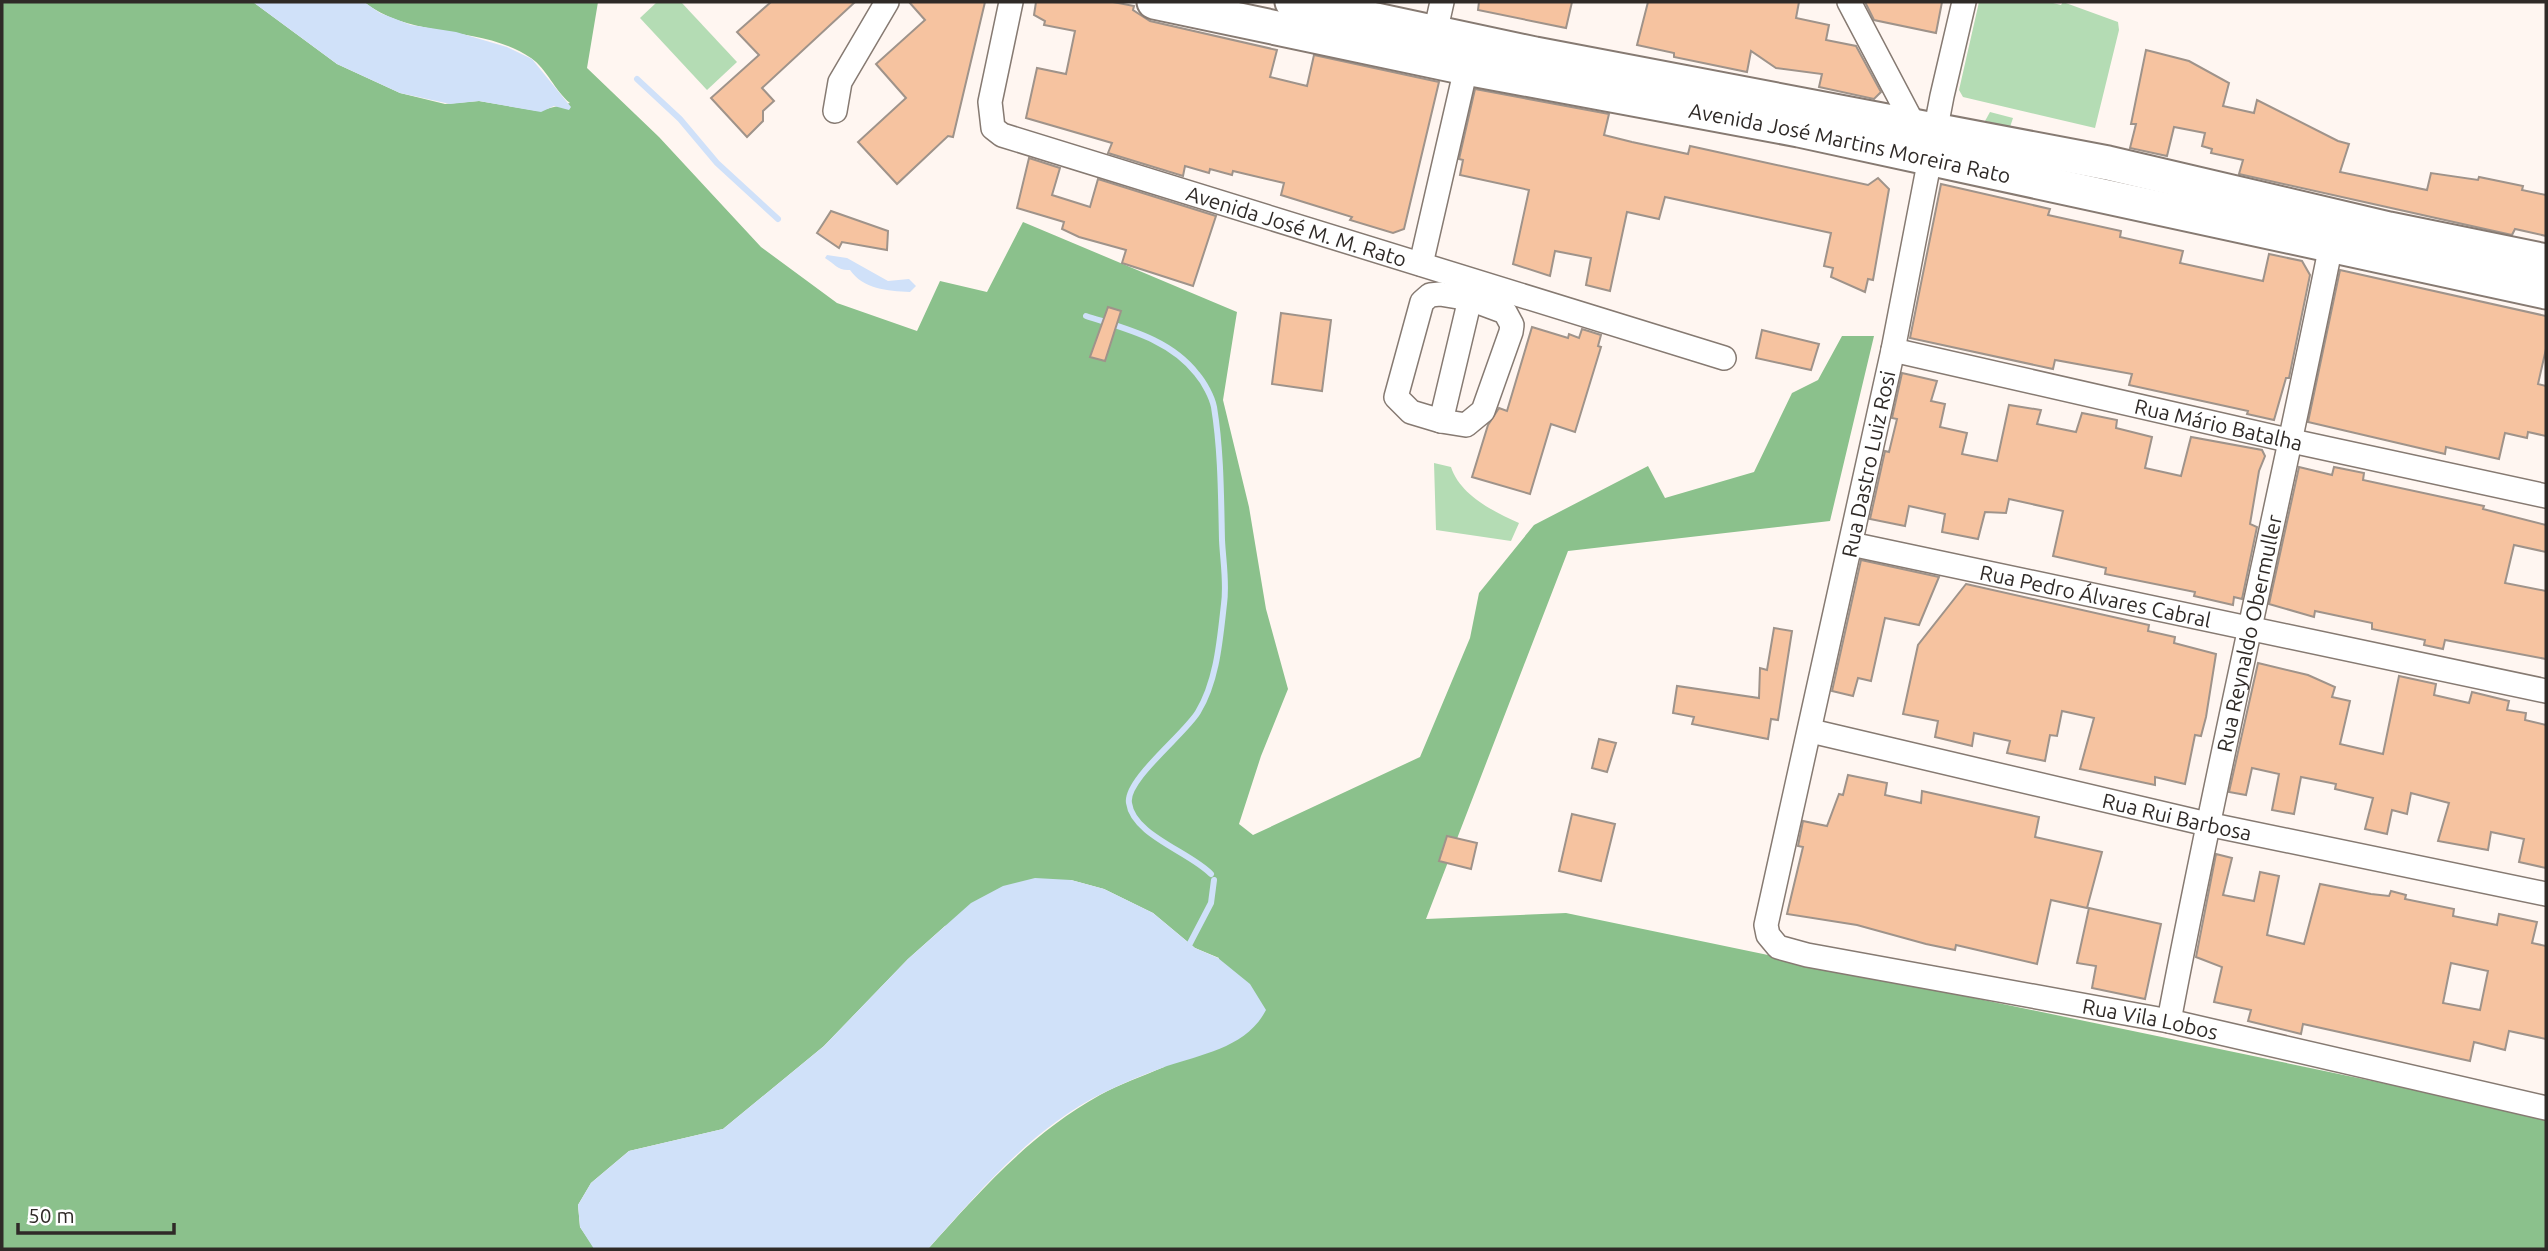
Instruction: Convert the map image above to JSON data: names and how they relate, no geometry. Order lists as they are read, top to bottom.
{
  "streets": {
    "street": [
      "Avenida José Martins Moreira Rato",
      "Avenida José M. M. Rato",
      "Rua Mário Batalha",
      "Rua Dastro Luiz Rosi",
      "Rua Pedro Álvares Cabral",
      "Rua Reynaldo Obermuller",
      "Rua Rui Barbosa",
      "Rua Vila Lobos"
    ]
  },
  "crossings": [
    ["Avenida José Martins Moreira Rato", "Rua Dastro Luiz Rosi"],
    ["Avenida José Martins Moreira Rato", "Rua Reynaldo Obermuller"],
    ["Rua Mário Batalha", "Rua Dastro Luiz Rosi"],
    ["Rua Mário Batalha", "Rua Reynaldo Obermuller"],
    ["Rua Dastro Luiz Rosi", "Rua Pedro Álvares Cabral"],
    ["Rua Dastro Luiz Rosi", "Rua Rui Barbosa"],
    ["Rua Dastro Luiz Rosi", "Rua Vila Lobos"],
    ["Rua Pedro Álvares Cabral", "Rua Reynaldo Obermuller"],
    ["Rua Reynaldo Obermuller", "Rua Rui Barbosa"],
    ["Rua Reynaldo Obermuller", "Rua Vila Lobos"]
  ],
  "scale_bar": "50 m"
}
